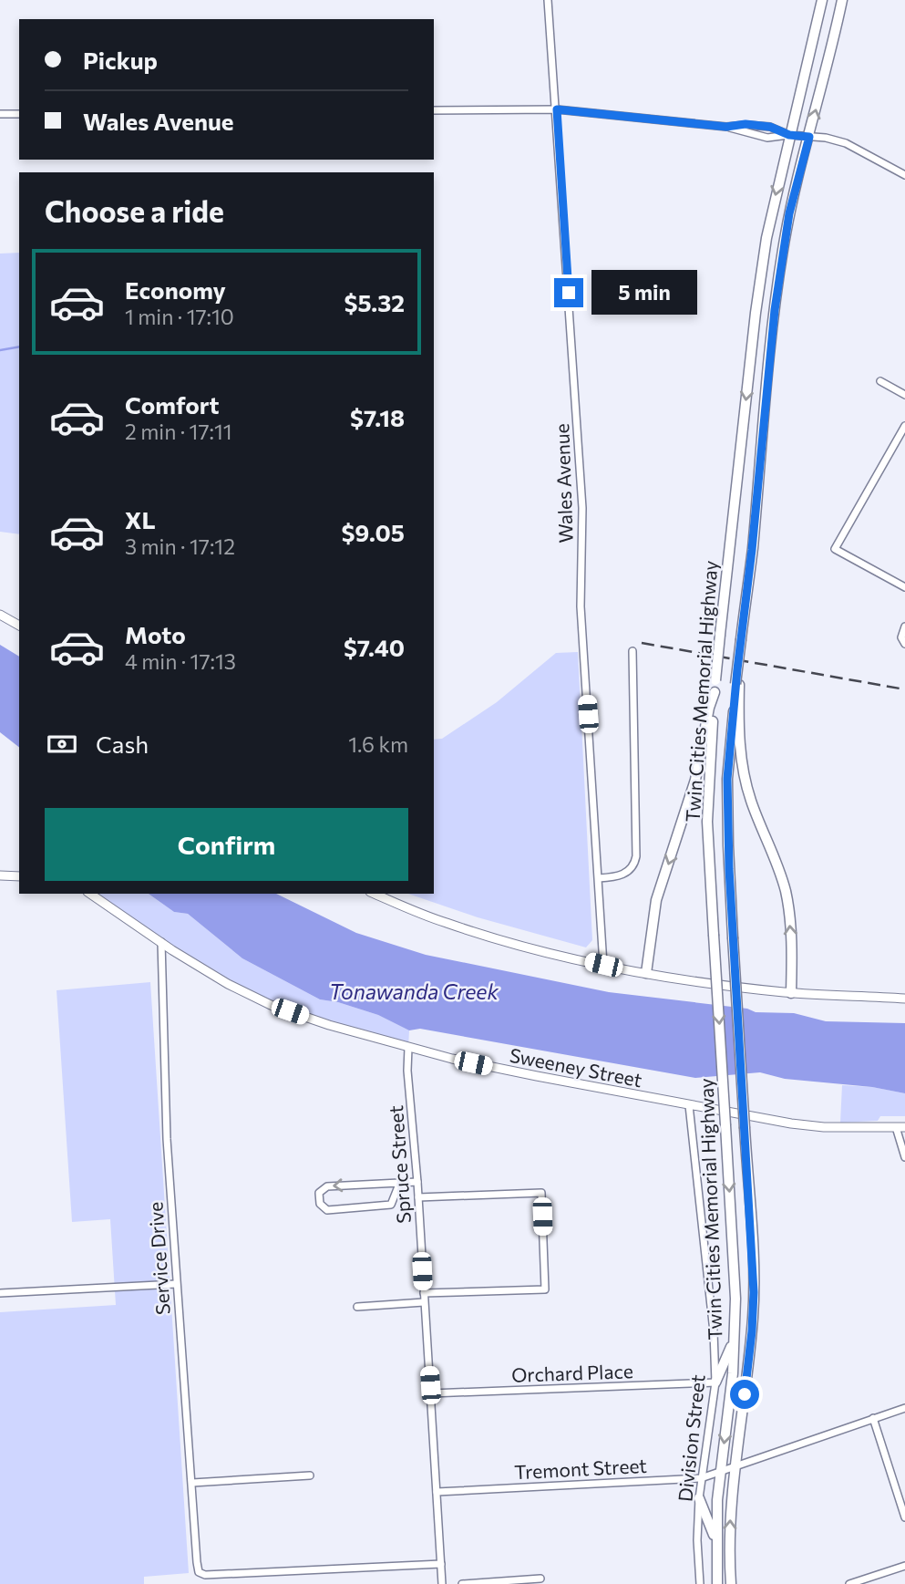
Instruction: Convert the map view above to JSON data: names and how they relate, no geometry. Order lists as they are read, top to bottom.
{
  "streets": {
    "main road": ["Twin Cities Memorial Highway"],
    "street": [
      "Wales Avenue",
      "Sweeney Street",
      "Spruce Street",
      "Service Drive",
      "Orchard Place",
      "Division Street",
      "Tremont Street"
    ]
  },
  "crossings": [
    ["Twin Cities Memorial Highway", "Tremont Street"],
    ["Sweeney Street", "Spruce Street"],
    ["Sweeney Street", "Service Drive"],
    ["Sweeney Street", "Division Street"],
    ["Spruce Street", "Service Drive"],
    ["Spruce Street", "Orchard Place"],
    ["Spruce Street", "Tremont Street"],
    ["Orchard Place", "Division Street"],
    ["Division Street", "Tremont Street"]
  ],
  "water": ["Tonawanda Creek"],
  "page": {
    "banner": ["Pickup", "Wales Avenue"],
    "heading": "Choose a ride",
    "list": [
      {
        "name": "Economy",
        "note": "1 min · 17:10",
        "value": "$5.32"
      },
      {
        "name": "Comfort",
        "note": "2 min · 17:11",
        "value": "$7.18"
      },
      {
        "name": "XL",
        "note": "3 min · 17:12",
        "value": "$9.05"
      },
      {
        "name": "Moto",
        "note": "4 min · 17:13",
        "value": "$7.40"
      }
    ],
    "bubble": "5 min",
    "pay": ["Cash", "1.6 km"],
    "buttons": "Confirm"
  }
}
